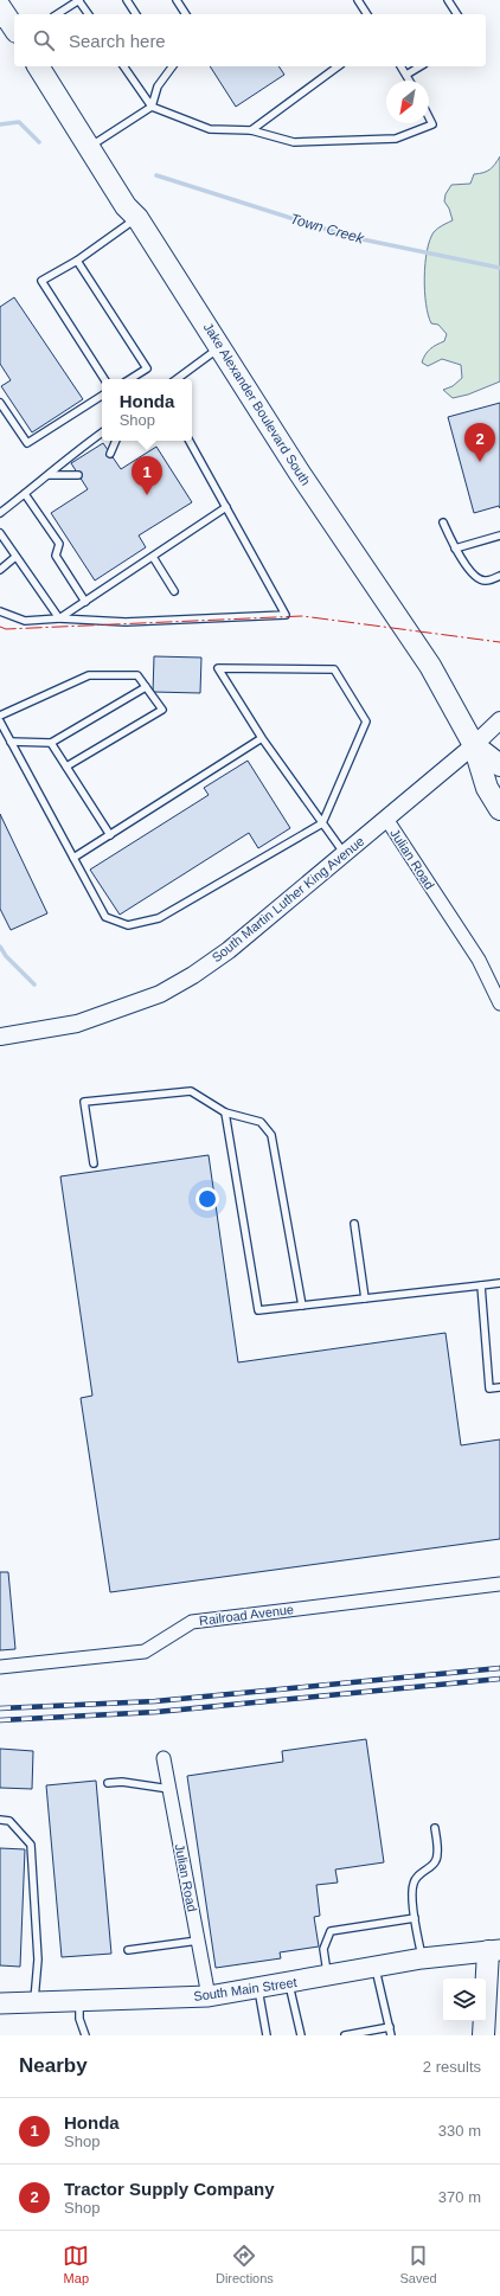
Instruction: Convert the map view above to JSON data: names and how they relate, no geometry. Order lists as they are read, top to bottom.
{
  "streets": {
    "highway": ["Jake Alexander Boulevard South"],
    "main road": ["South Main Street"],
    "street": ["Julian Road", "South Martin Luther King Avenue", "Railroad Avenue"]
  },
  "crossings": [
    ["Jake Alexander Boulevard South", "Julian Road"],
    ["Julian Road", "South Martin Luther King Avenue"],
    ["Julian Road", "South Main Street"]
  ],
  "water": ["Town Creek"],
  "north": "bottom left",
  "page": {
    "search": "Search here",
    "popup": ["Honda", "Shop"],
    "pins": ["2", "1"],
    "heading": ["Nearby", "2 results"],
    "list": [
      {
        "mark": "1",
        "name": "Honda",
        "note": "Shop",
        "value": "330 m"
      },
      {
        "mark": "2",
        "name": "Tractor Supply Company",
        "note": "Shop",
        "value": "370 m"
      }
    ],
    "nav": ["Map", "Directions", "Saved"]
  }
}
